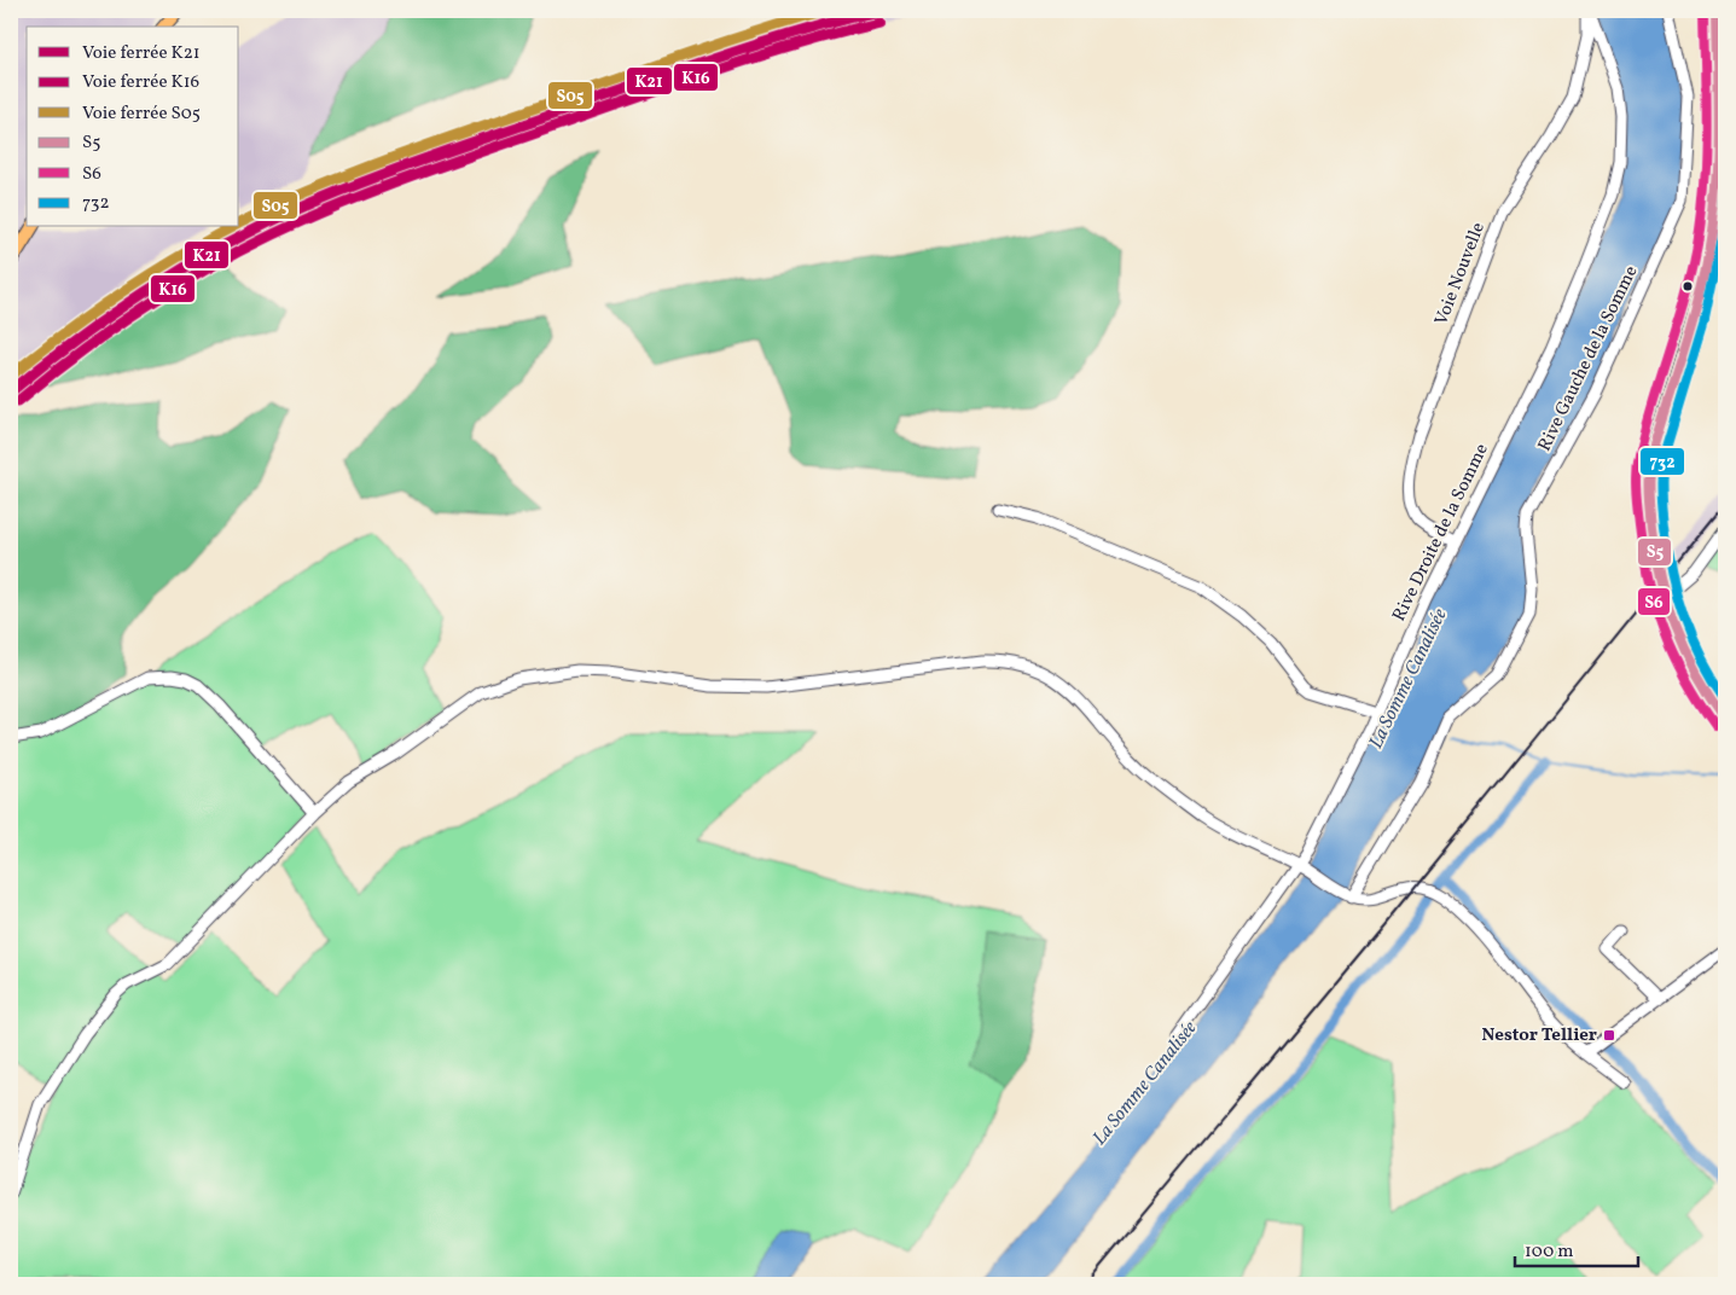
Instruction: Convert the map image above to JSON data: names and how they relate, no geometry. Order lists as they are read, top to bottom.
{
  "streets": {
    "street": ["Voie Nouvelle", "Rive Gauche de la Somme", "Rive Droite de la Somme"]
  },
  "crossings": [
    ["Voie Nouvelle", "Rive Droite de la Somme"]
  ],
  "water": ["La Somme Canalisée"],
  "places": {
    "transit": ["Nestor Tellier"]
  },
  "lines": [
    "rail line K21",
    "rail line S05",
    "transit line S5",
    "transit line S6",
    "rail line K16",
    "transit line 732"
  ],
  "legend": [
    "Voie ferrée K21",
    "Voie ferrée K16",
    "Voie ferrée S05",
    "S5",
    "S6",
    "732"
  ],
  "scale_bar": "100 m"
}
